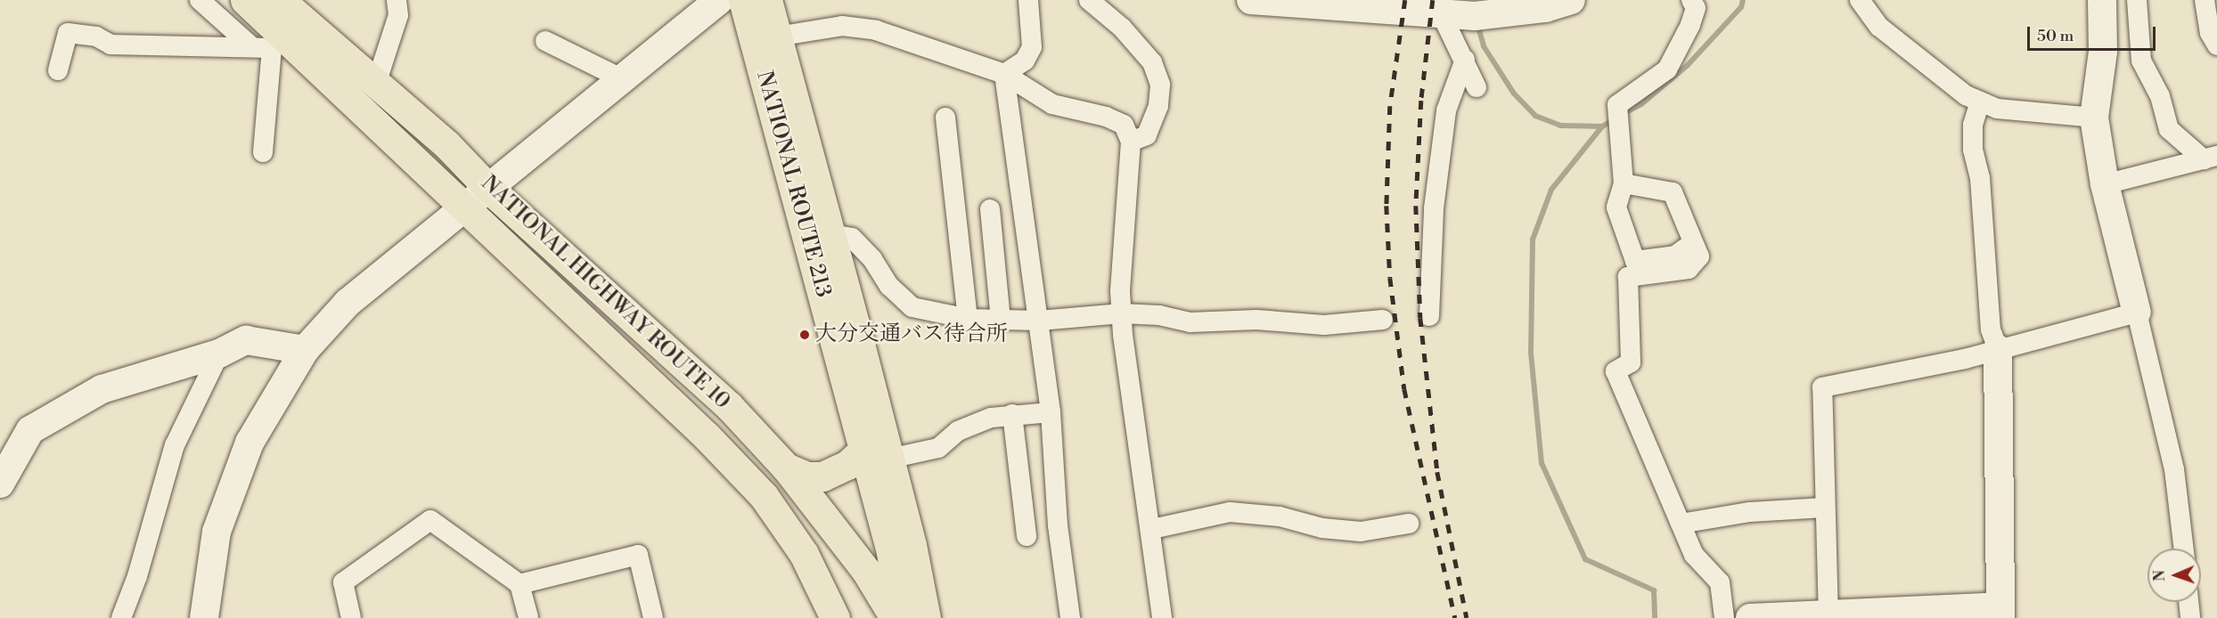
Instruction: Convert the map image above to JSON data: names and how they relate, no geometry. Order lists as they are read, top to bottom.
{
  "streets": {
    "highway": ["NATIONAL ROUTE 213", "NATIONAL HIGHWAY ROUTE 10"]
  },
  "places": ["大分交通バス待合所"],
  "scale_bar": "50 m",
  "north": "left"
}
